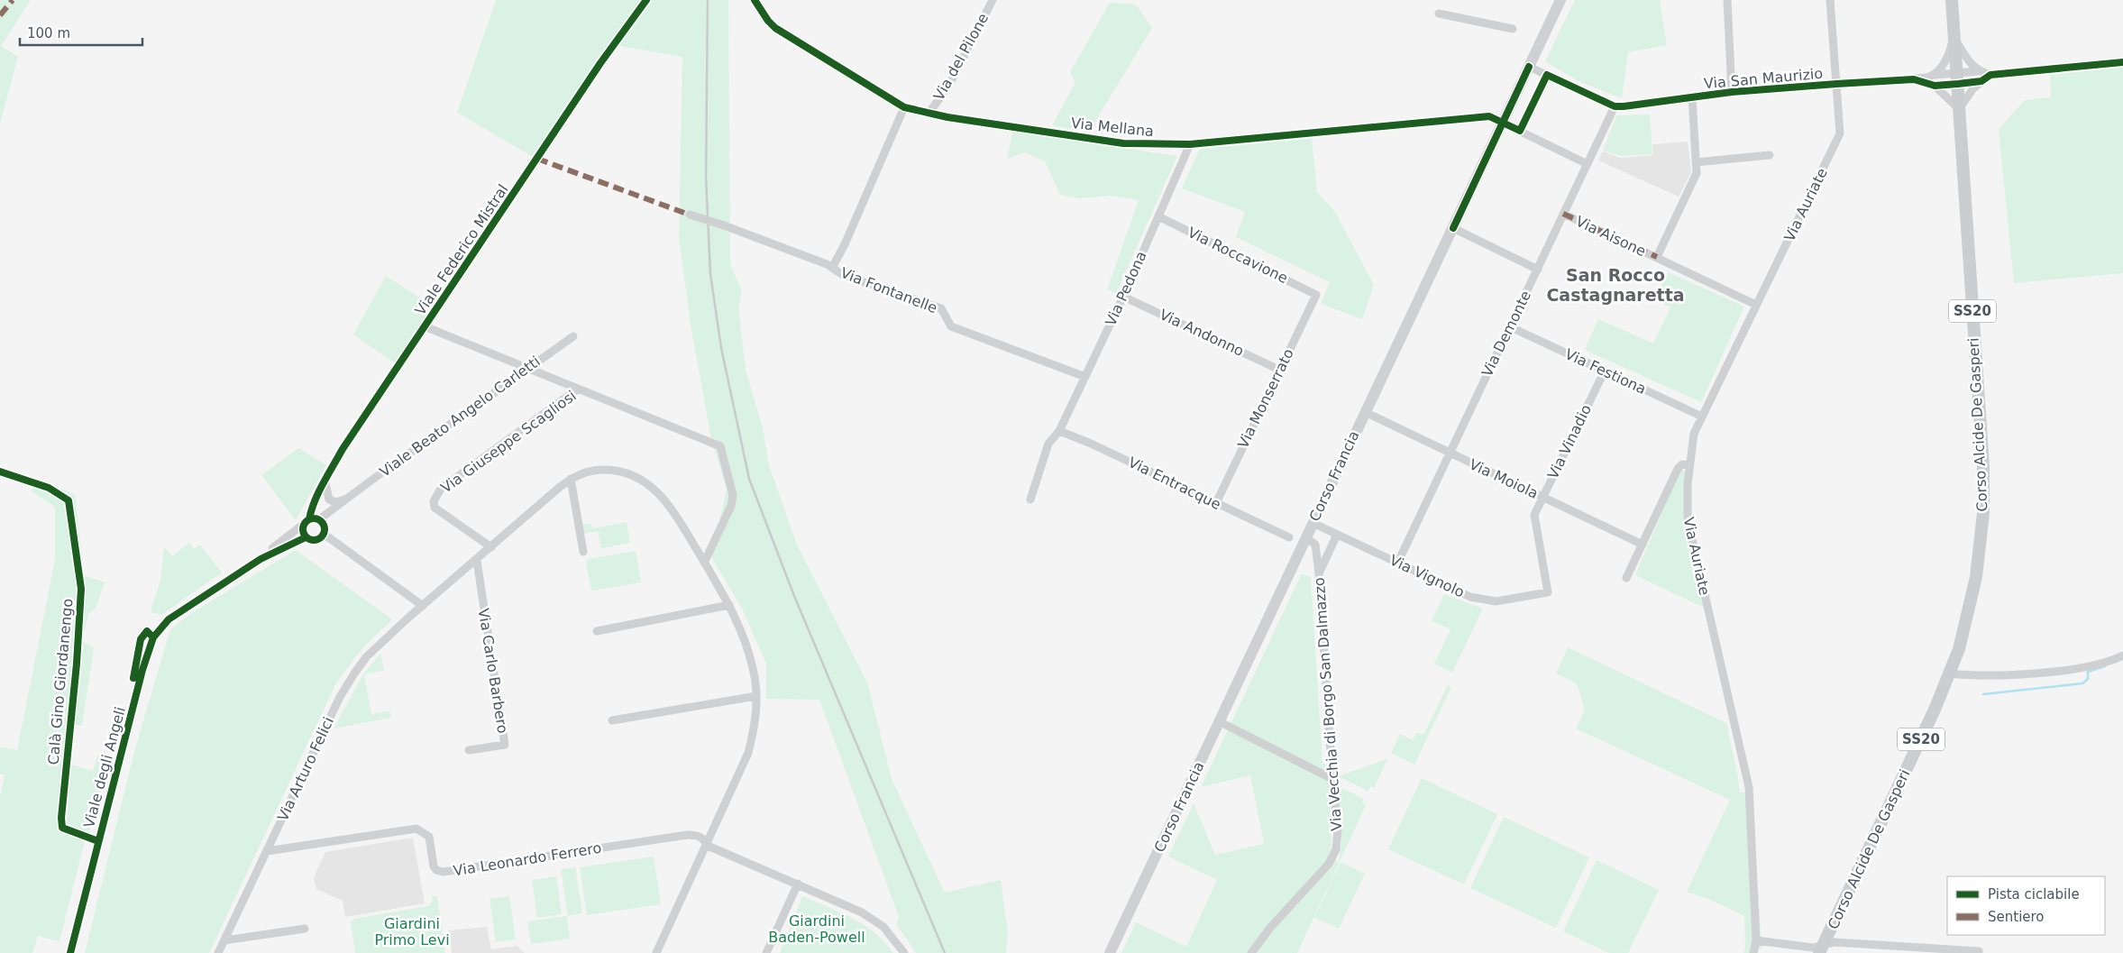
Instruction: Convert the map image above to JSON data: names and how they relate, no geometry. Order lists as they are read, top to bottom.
{
  "streets": {
    "main road": ["SS20", "Corso Alcide De Gasperi", "Corso Francia"],
    "street": [
      "Via del Pilone",
      "Via San Maurizio",
      "Via Mellana",
      "Via Auriate",
      "Via Aisone",
      "Viale Federico Mistral",
      "Via Roccavione",
      "Via Pedona",
      "Via Fontanelle",
      "Via Andonno",
      "Via Demonte",
      "Via Festiona",
      "Via Monserrato",
      "Viale Beato Angelo Carletti",
      "Via Giuseppe Scagliosi",
      "Via Vinadio",
      "Via Moiola",
      "Via Entracque",
      "Via Vignolo",
      "Via Carlo Barbero",
      "Calà Gino Giordanengo",
      "Via Vecchia di Borgo San Dalmazzo",
      "Viale degli Angeli",
      "Via Arturo Felici",
      "Via Leonardo Ferrero"
    ]
  },
  "crossings": [
    ["Via del Pilone", "Via Mellana"],
    ["Via San Maurizio", "Via Auriate"],
    ["Via San Maurizio", "Via Demonte"],
    ["Via Mellana", "Via Pedona"],
    ["Via Mellana", "Via Demonte"],
    ["Via Mellana", "Corso Francia"],
    ["Via Auriate", "Via Aisone"],
    ["Via Auriate", "Via Festiona"],
    ["Via Aisone", "Via Demonte"],
    ["Viale Federico Mistral", "Viale Beato Angelo Carletti"],
    ["Viale Federico Mistral", "Viale degli Angeli"],
    ["Via Roccavione", "Via Pedona"],
    ["Via Roccavione", "Via Monserrato"],
    ["Via Pedona", "Via Fontanelle"],
    ["Via Pedona", "Via Andonno"],
    ["Via Pedona", "Via Entracque"],
    ["Via Andonno", "Via Monserrato"],
    ["Via Demonte", "Via Festiona"],
    ["Via Demonte", "Via Moiola"],
    ["Via Demonte", "Via Vignolo"],
    ["Via Festiona", "Via Vinadio"],
    ["Via Monserrato", "Via Entracque"],
    ["Via Vinadio", "Via Moiola"],
    ["Via Vinadio", "Via Vignolo"],
    ["Corso Francia", "Via Moiola"],
    ["Corso Francia", "Via Vignolo"],
    ["Corso Francia", "Via Vecchia di Borgo San Dalmazzo"],
    ["Calà Gino Giordanengo", "Viale degli Angeli"],
    ["Via Arturo Felici", "Via Leonardo Ferrero"]
  ],
  "districts": ["San Rocco Castagnaretta"],
  "parks": ["Giardini Baden-Powell", "Giardini Primo Levi"],
  "legend": ["Pista ciclabile", "Sentiero"],
  "scale_bar": "100 m"
}
